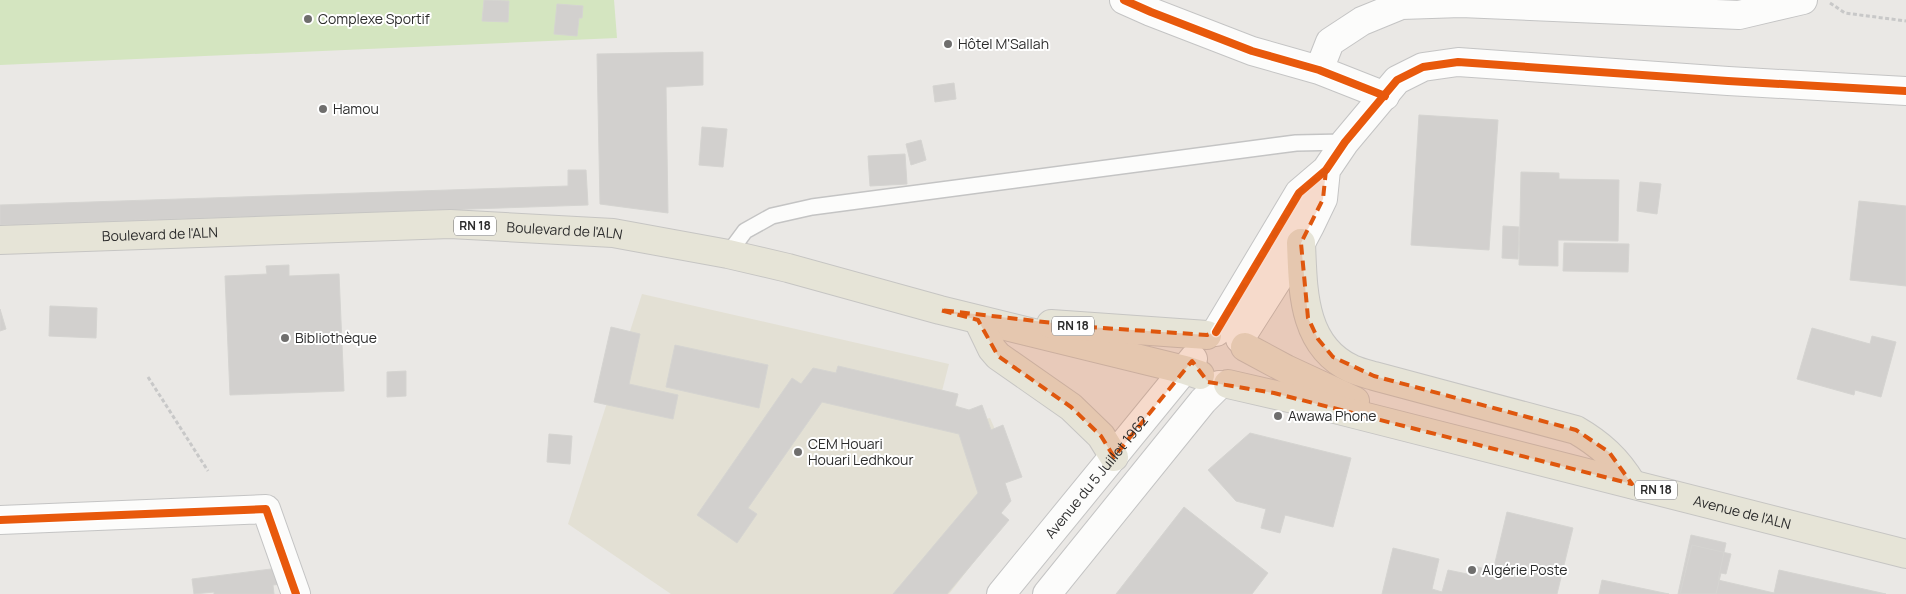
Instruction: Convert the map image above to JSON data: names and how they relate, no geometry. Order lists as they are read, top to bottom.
{
  "streets": {
    "main road": ["RN 18", "Boulevard de l'ALN", "Avenue de l'ALN"],
    "street": ["Avenue du 5 Juillet 1962"]
  },
  "crossings": [
    ["RN 18", "Boulevard de l'ALN"],
    ["RN 18", "Avenue du 5 Juillet 1962"],
    ["RN 18", "Avenue de l'ALN"]
  ],
  "places": [
    "Complexe Sportif",
    "Hôtel M'Sallah",
    "Hamou",
    "Bibliothèque",
    "Awawa Phone",
    "CEM Houari Houari Ledhkour",
    "Algérie Poste"
  ]
}
